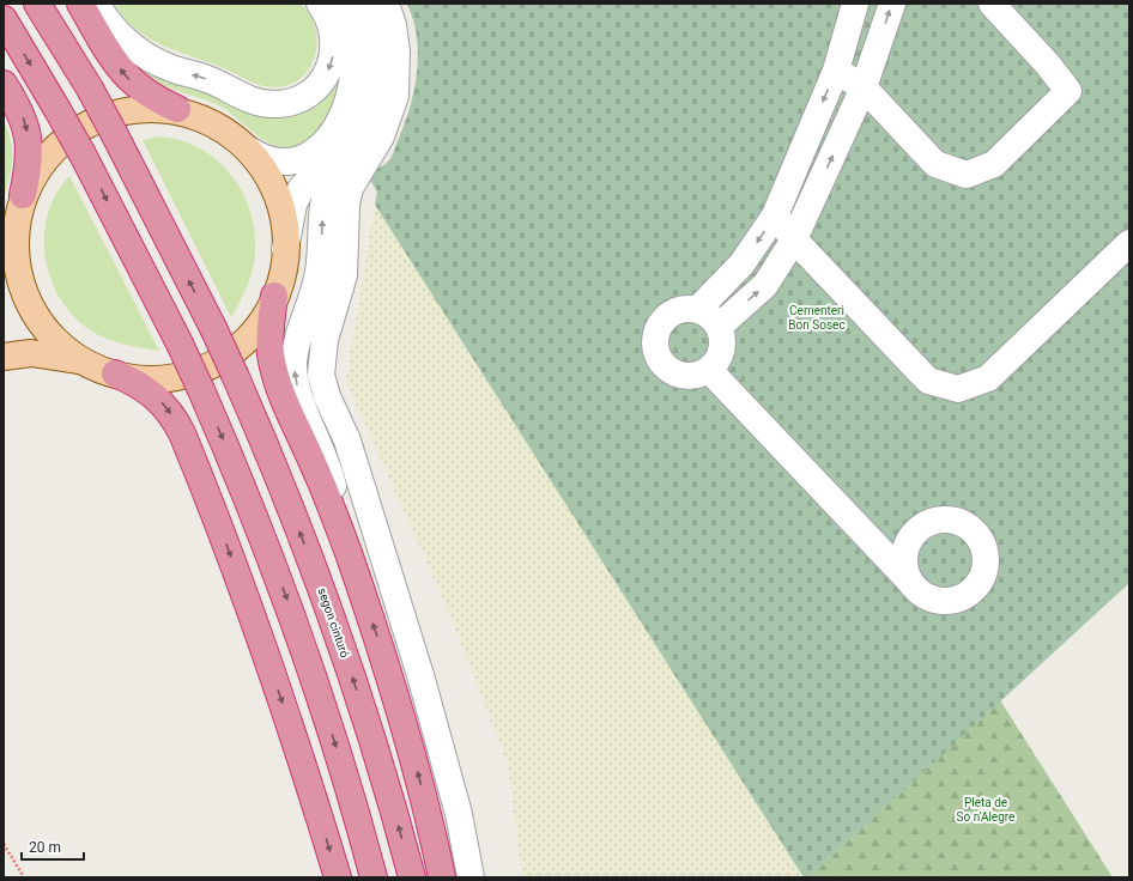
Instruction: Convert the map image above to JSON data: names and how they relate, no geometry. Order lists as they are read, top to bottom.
{
  "streets": {
    "highway": ["segon cinturó"]
  },
  "parks": ["Cementeri Bon Sosec", "Pleta de So n'Alegre"],
  "scale_bar": "20 m"
}
